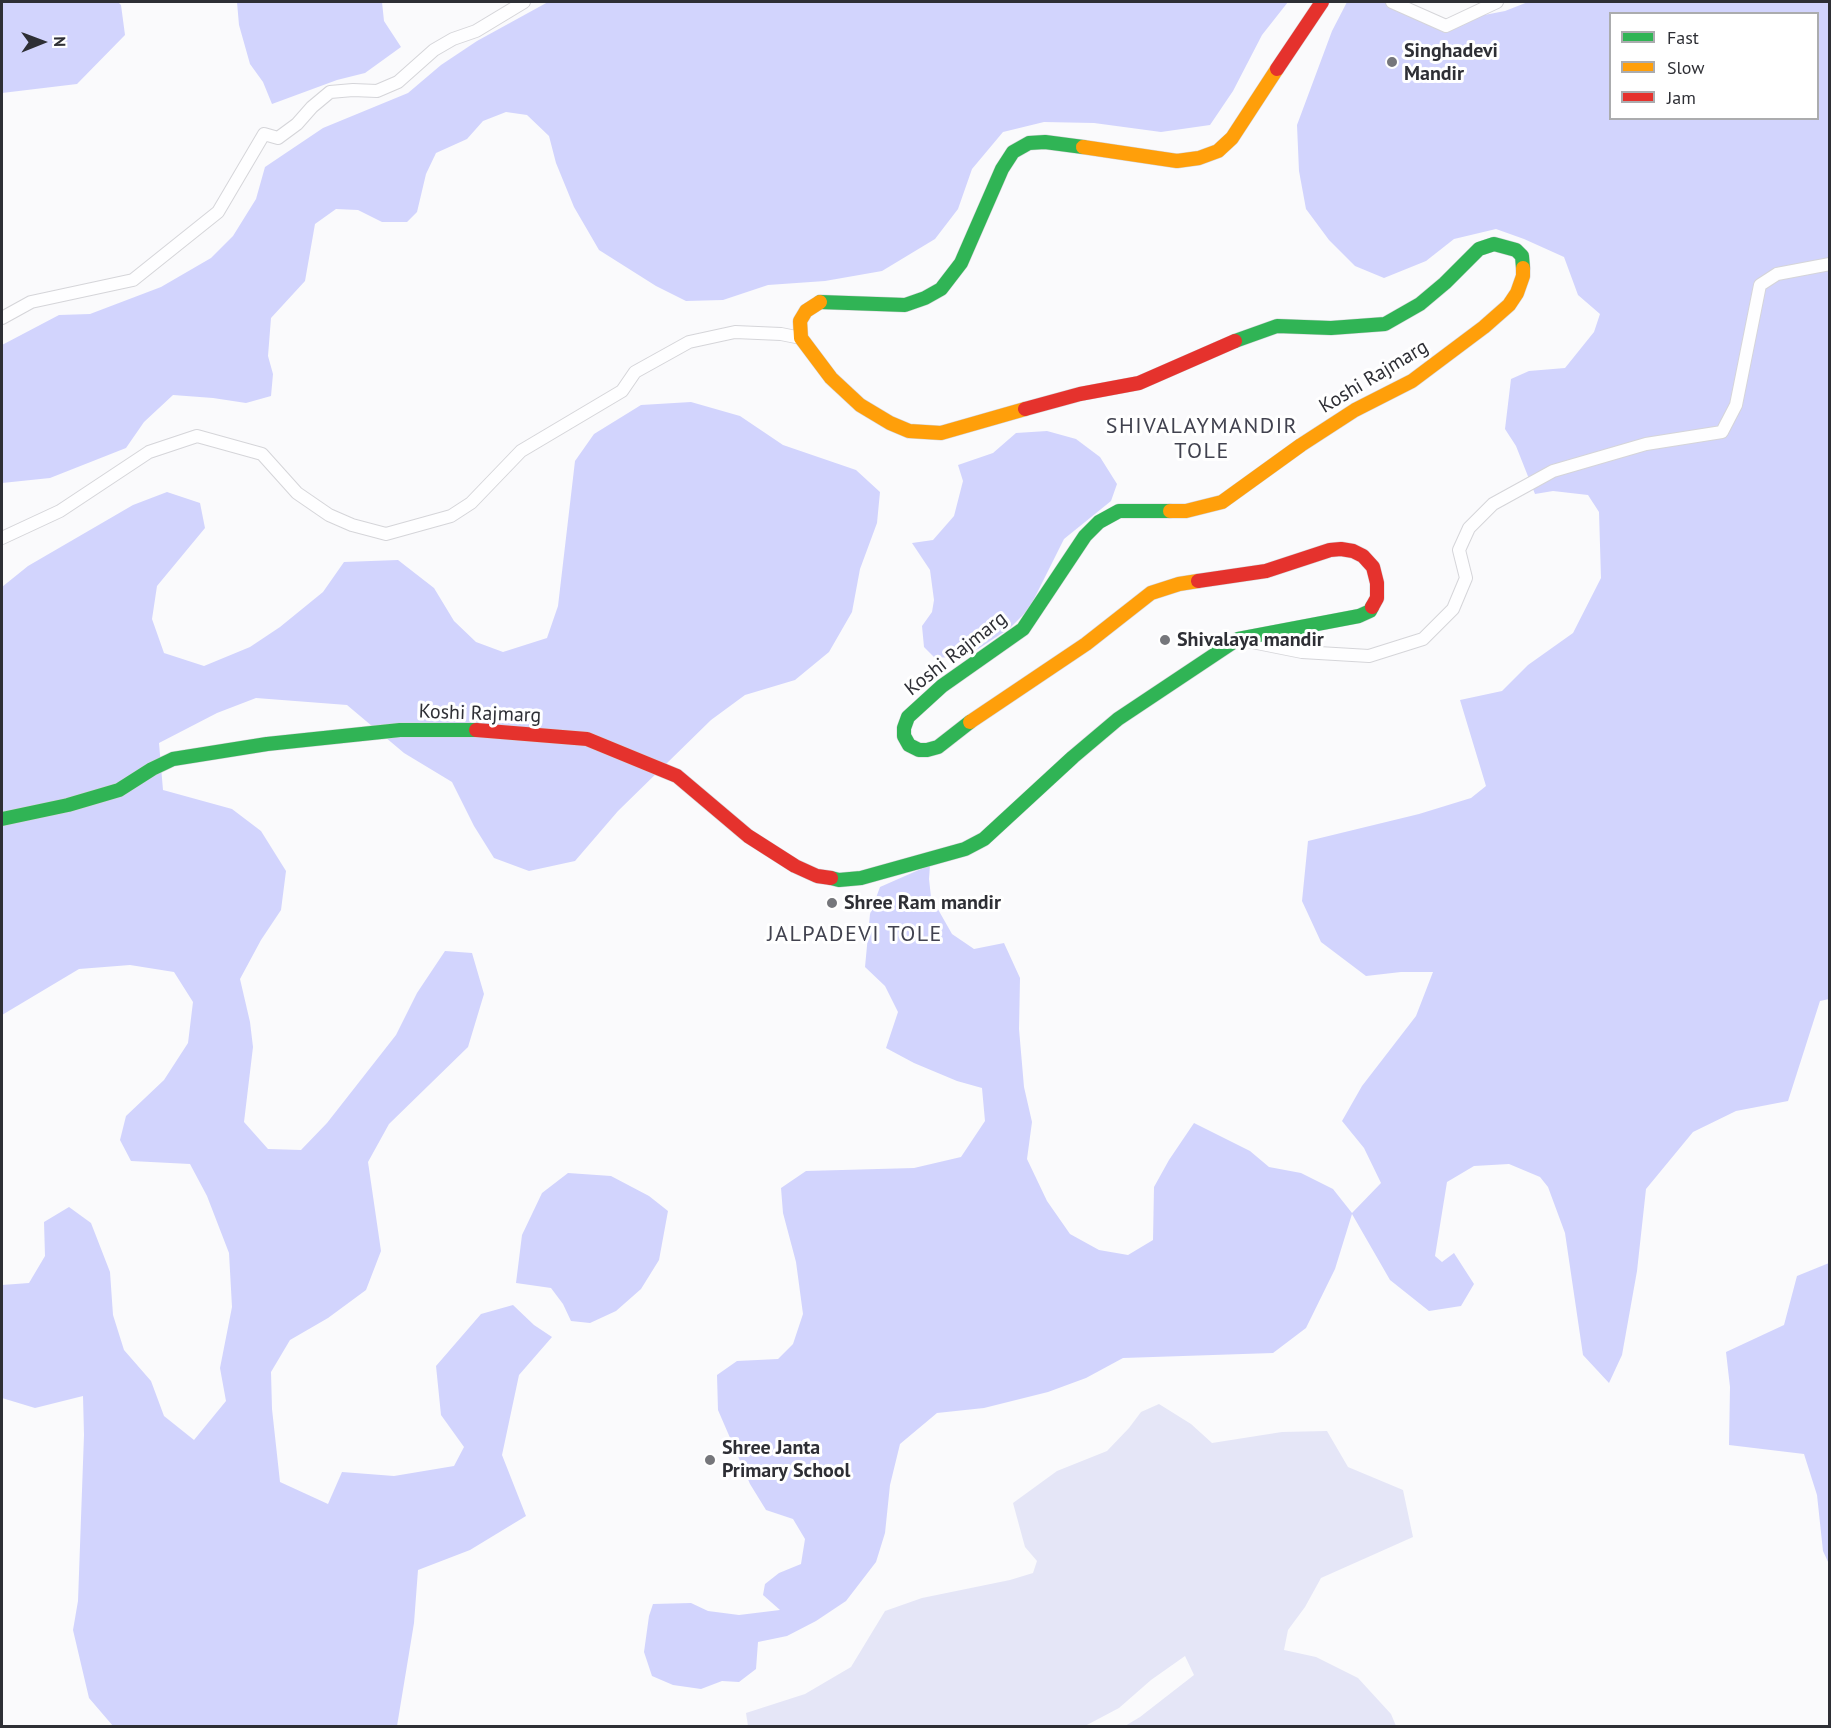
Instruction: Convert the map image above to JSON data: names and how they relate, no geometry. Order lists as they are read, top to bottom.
{
  "streets": {
    "main road": ["Koshi Rajmarg"]
  },
  "districts": ["SHIVALAYMANDIR TOLE", "JALPADEVI TOLE"],
  "places": [
    "Singhadevi Mandir",
    "Shivalaya mandir",
    "Shree Ram mandir",
    "Shree Janta Primary School"
  ],
  "legend": ["Fast", "Slow", "Jam"],
  "north": "right"
}
